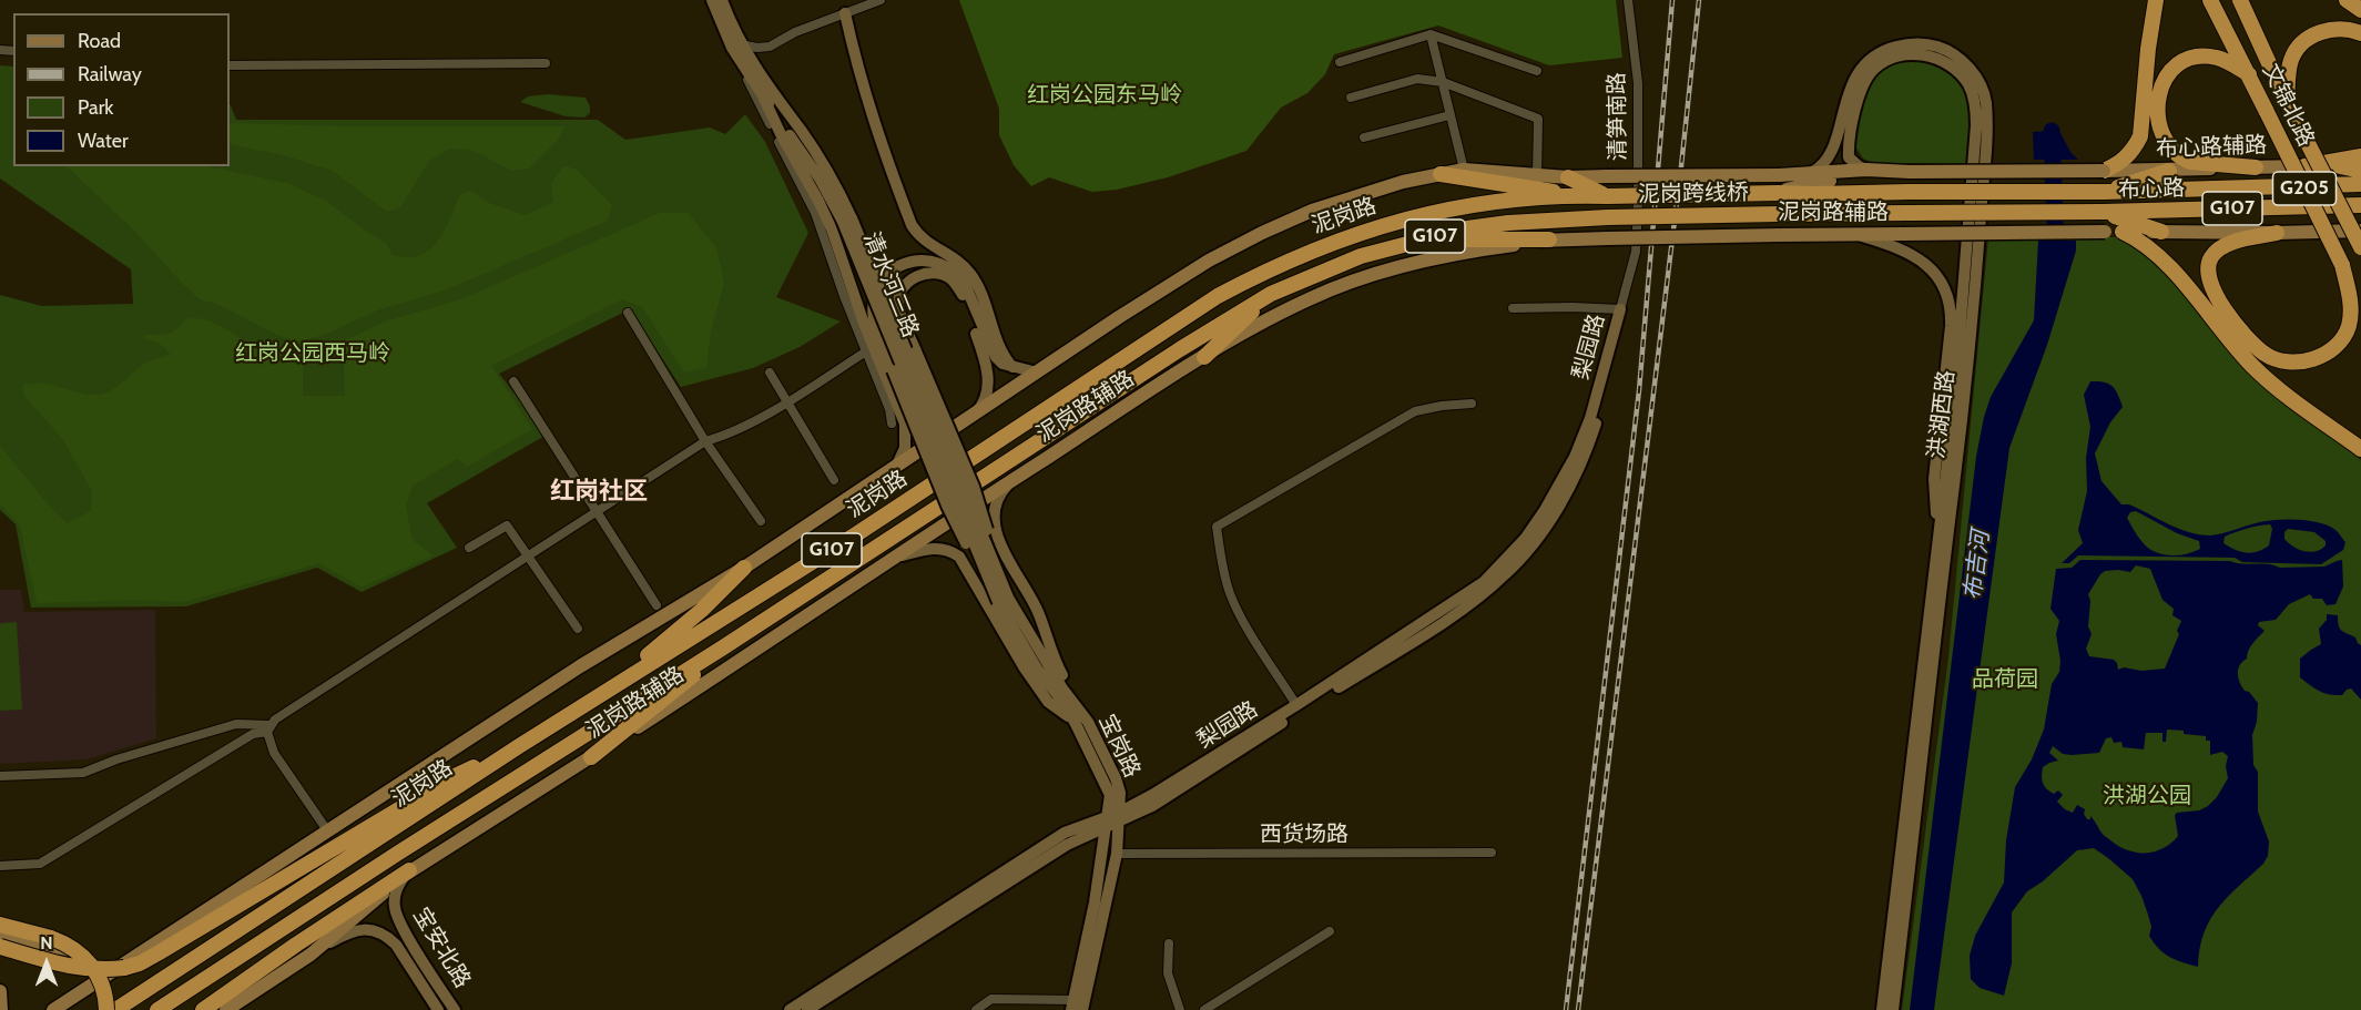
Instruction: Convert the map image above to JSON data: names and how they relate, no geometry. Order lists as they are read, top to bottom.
{
  "streets": {
    "highway": [
      "文锦北路",
      "G205",
      "布心路",
      "泥岗跨线桥",
      "G107",
      "泥岗路"
    ],
    "main road": [
      "布心路辅路",
      "泥岗路辅路",
      "清水河三路",
      "梨园路",
      "洪湖西路",
      "宝岗路",
      "宝安北路"
    ],
    "street": ["清笋南路", "西货场路"]
  },
  "crossings": [
    ["清笋南路", "梨园路"],
    ["布心路辅路", "泥岗路辅路"],
    ["布心路", "泥岗跨线桥"],
    ["布心路", "G107"],
    ["泥岗跨线桥", "G107"],
    ["泥岗跨线桥", "泥岗路辅路"],
    ["泥岗跨线桥", "泥岗路"],
    ["G107", "泥岗路辅路"],
    ["泥岗路辅路", "洪湖西路"],
    ["泥岗路辅路", "宝安北路"],
    ["清水河三路", "宝岗路"],
    ["梨园路", "宝岗路"],
    ["宝岗路", "西货场路"]
  ],
  "districts": ["红岗社区"],
  "water": ["布吉河"],
  "parks": [
    "红岗公园东马岭",
    "红岗公园西马岭",
    "品荷园",
    "洪湖公园"
  ],
  "legend": [
    "Road",
    "Railway",
    "Park",
    "Water"
  ],
  "north": "top"
}
